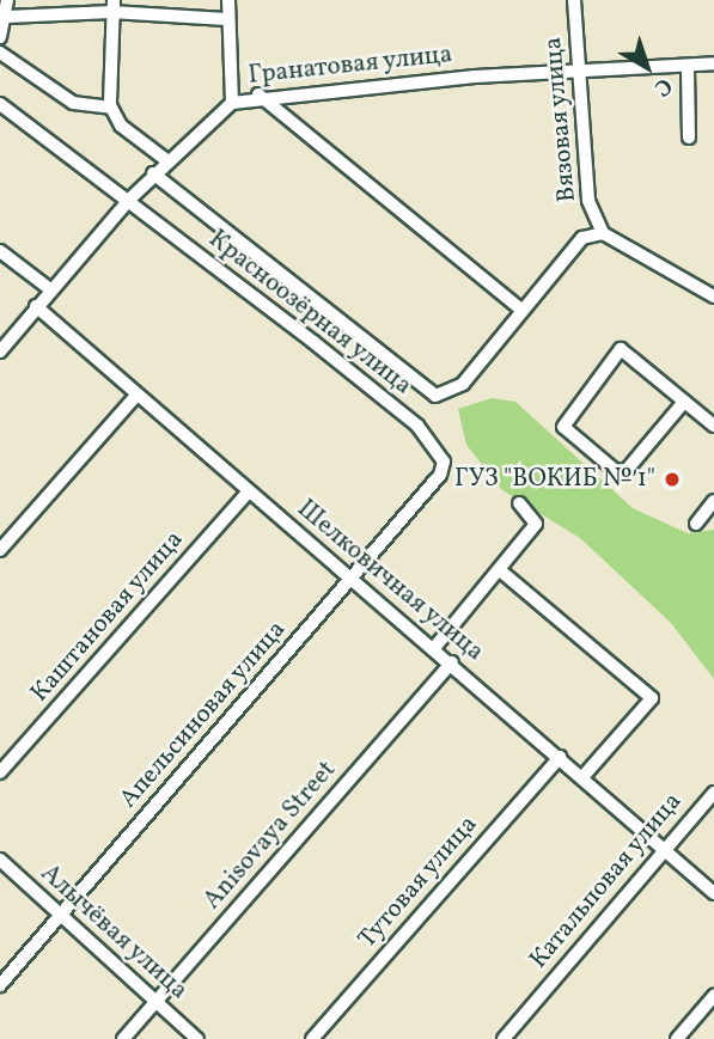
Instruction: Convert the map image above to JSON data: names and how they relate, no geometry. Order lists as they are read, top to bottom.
{
  "streets": {
    "street": [
      "Гранатовая улица",
      "Вязовая улица",
      "Красноозёрная улица",
      "Шелковичная улица",
      "Каштановая улица",
      "Апельсиновая улица",
      "Anisovaya Street",
      "Катальповая улица",
      "Тутовая улица",
      "Алычёвая улица"
    ]
  },
  "crossings": [
    ["Гранатовая улица", "Вязовая улица"],
    ["Гранатовая улица", "Красноозёрная улица"],
    ["Гранатовая улица", "Шелковичная улица"],
    ["Красноозёрная улица", "Апельсиновая улица"],
    ["Шелковичная улица", "Каштановая улица"],
    ["Шелковичная улица", "Апельсиновая улица"],
    ["Шелковичная улица", "Anisovaya Street"],
    ["Шелковичная улица", "Катальповая улица"],
    ["Шелковичная улица", "Тутовая улица"],
    ["Апельсиновая улица", "Алычёвая улица"],
    ["Anisovaya Street", "Алычёвая улица"]
  ],
  "places": ["ГУЗ \"ВОКИБ № 1\""],
  "north": "bottom right"
}
